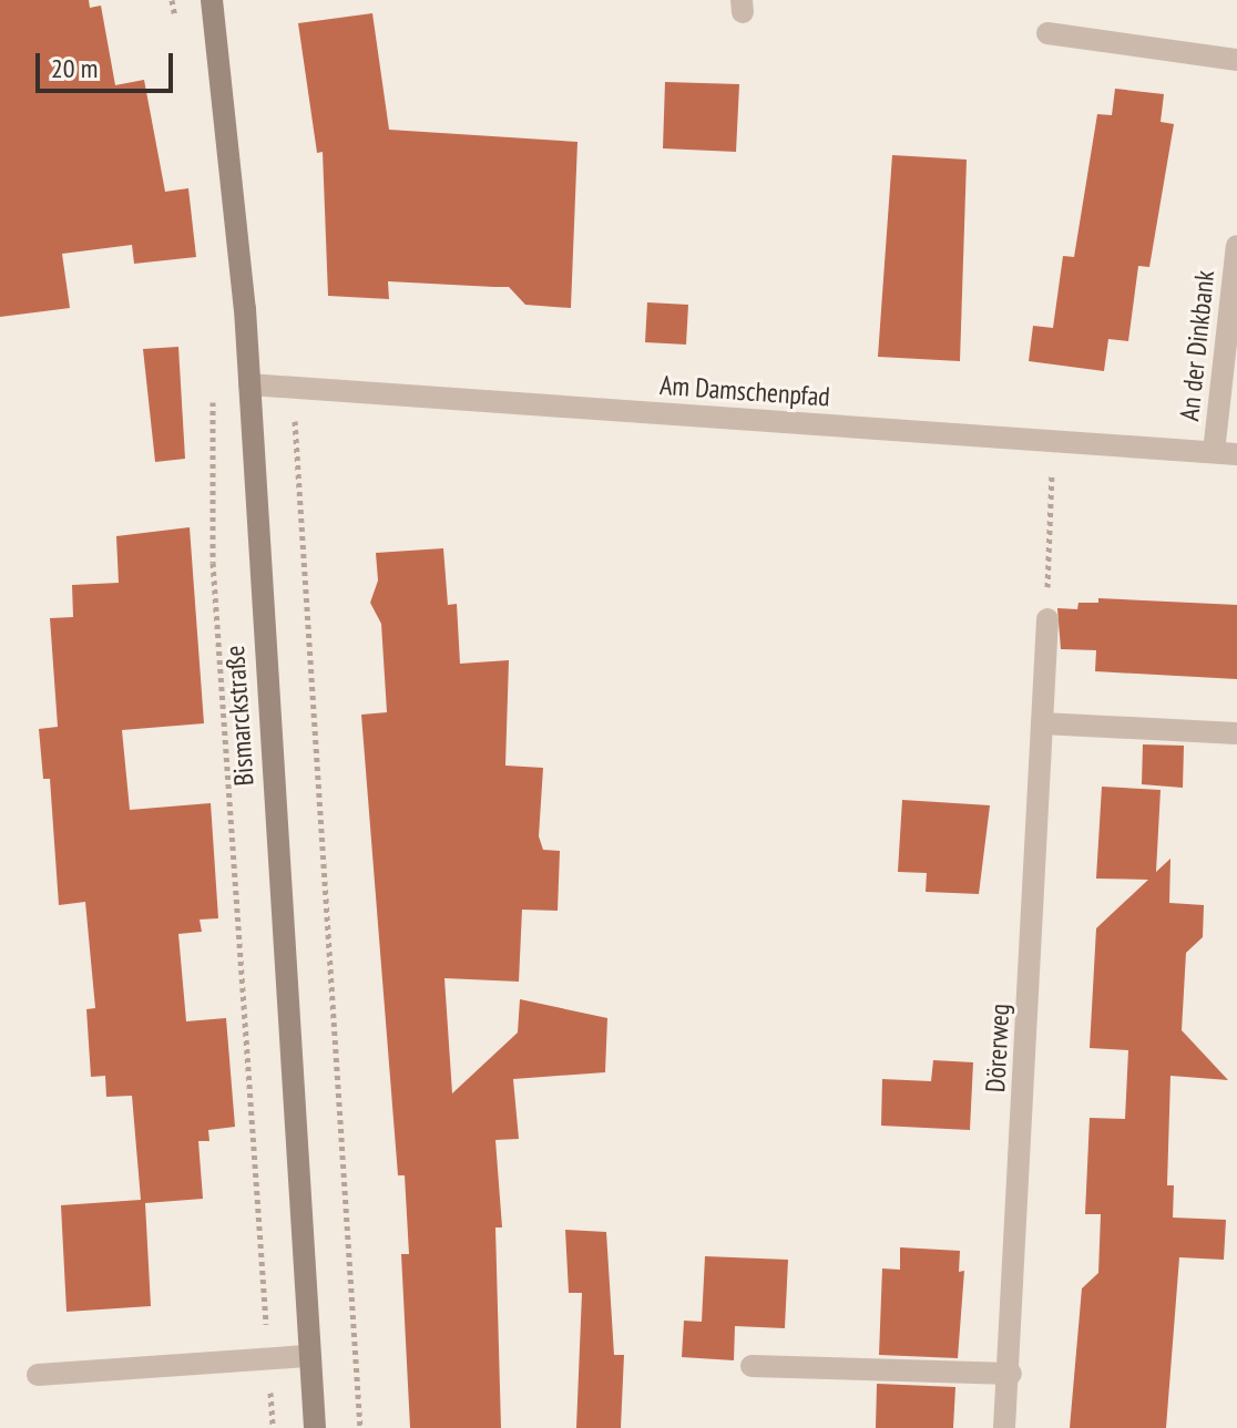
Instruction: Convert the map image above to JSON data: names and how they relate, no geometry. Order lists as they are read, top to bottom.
{
  "streets": {
    "street": [
      "An der Dinkbank",
      "Am Damschenpfad",
      "Bismarckstraße",
      "Dörerweg"
    ]
  },
  "crossings": [
    ["An der Dinkbank", "Am Damschenpfad"],
    ["Am Damschenpfad", "Bismarckstraße"]
  ],
  "scale_bar": "20 m"
}
